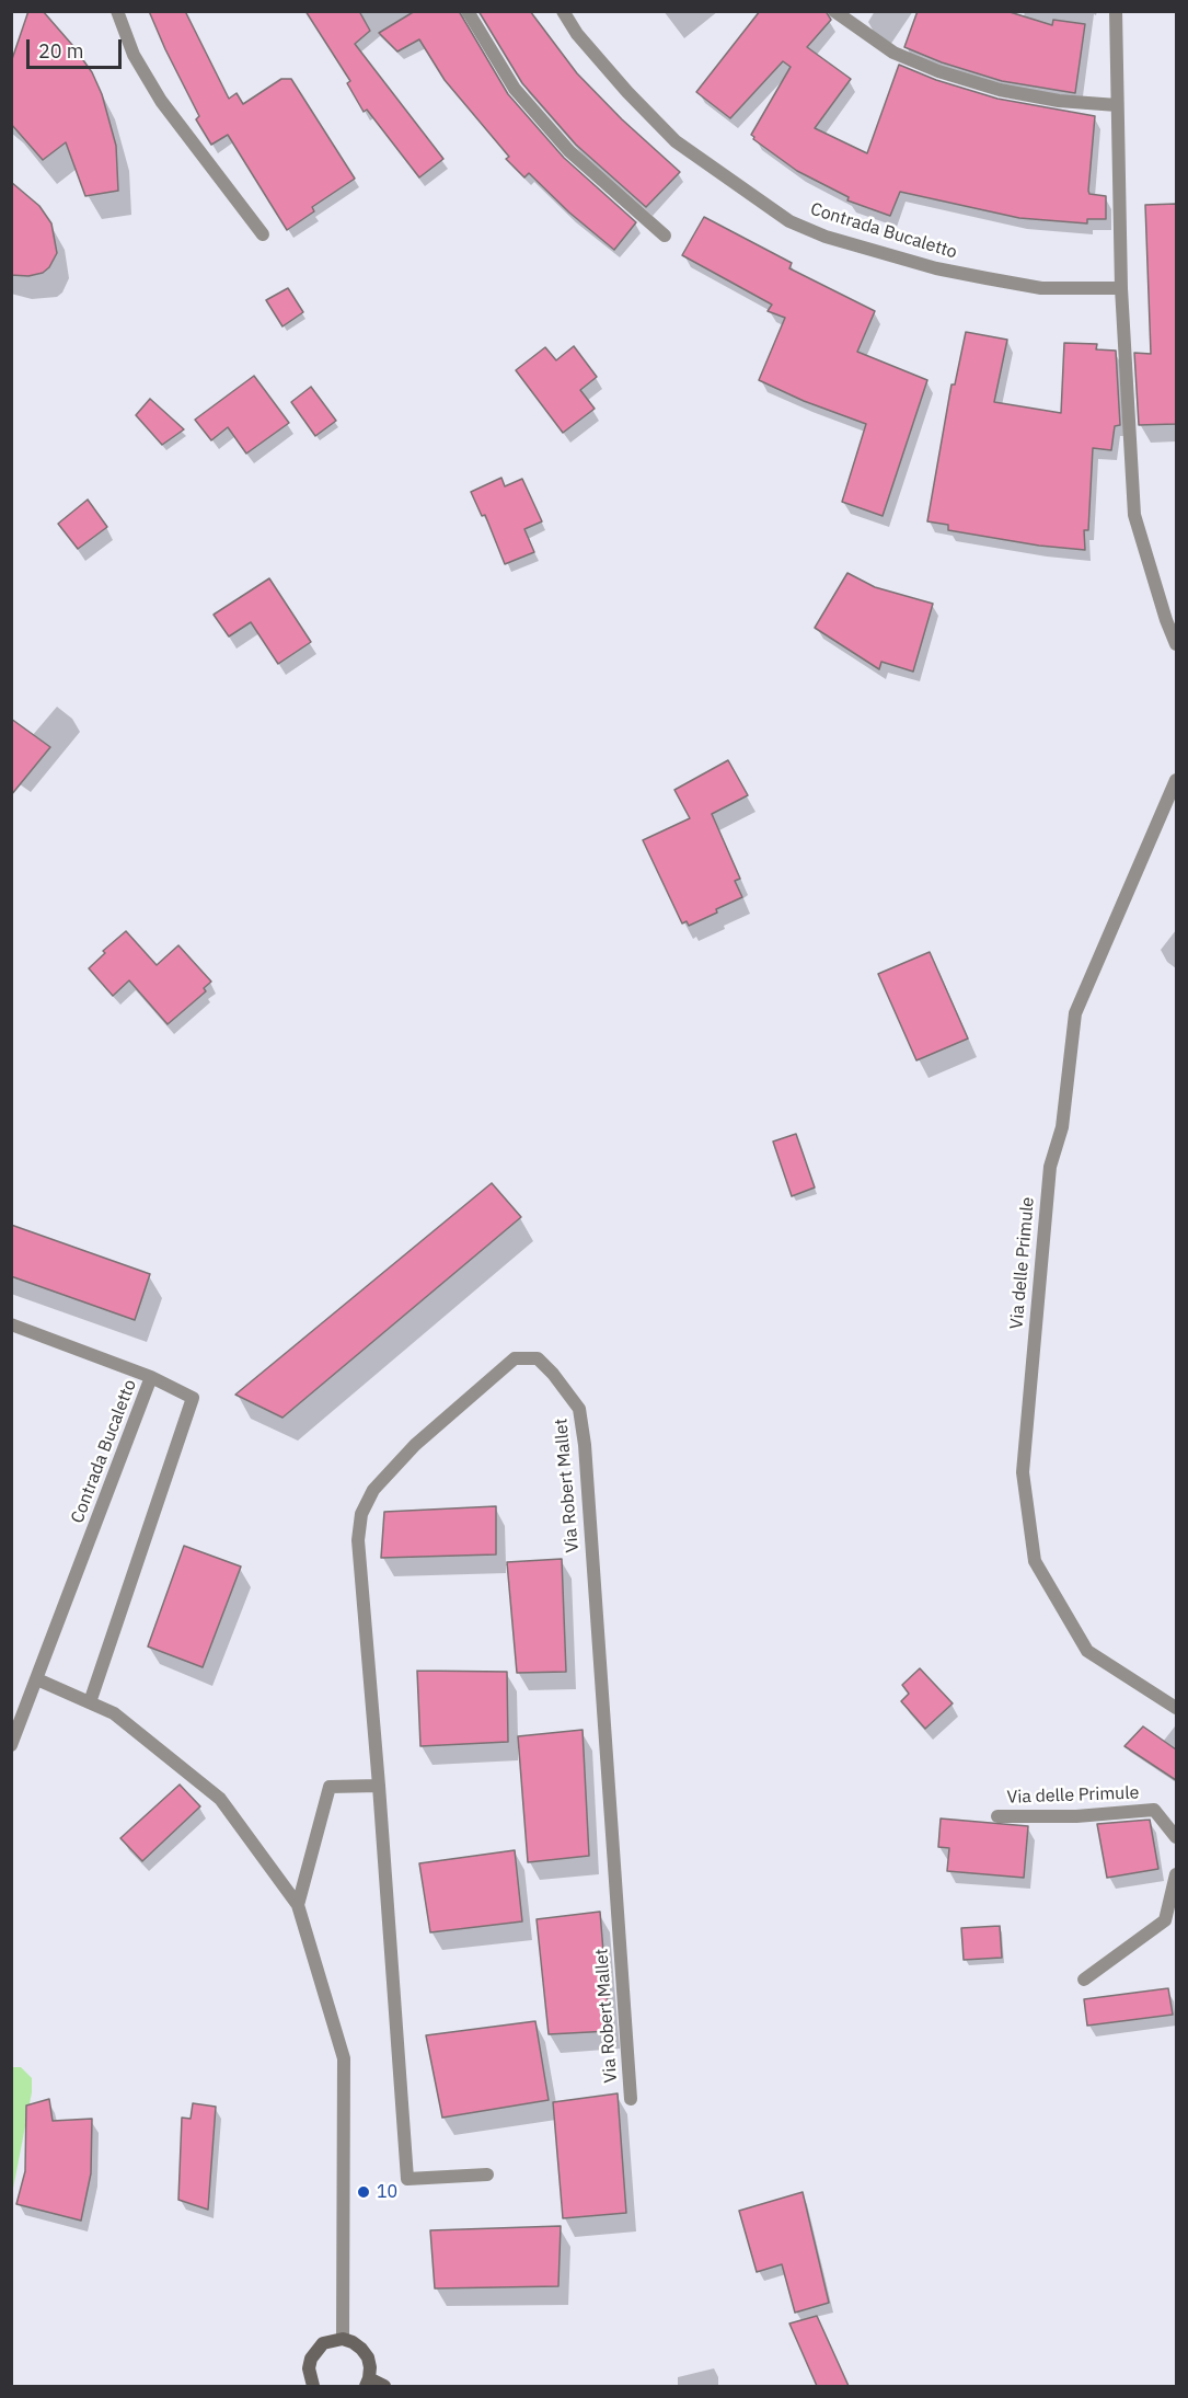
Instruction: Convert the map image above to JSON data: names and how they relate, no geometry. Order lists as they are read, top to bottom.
{
  "streets": {
    "street": ["Contrada Bucaletto", "Via delle Primule", "Via Robert Mallet"]
  },
  "places": ["10"],
  "scale_bar": "20 m"
}
